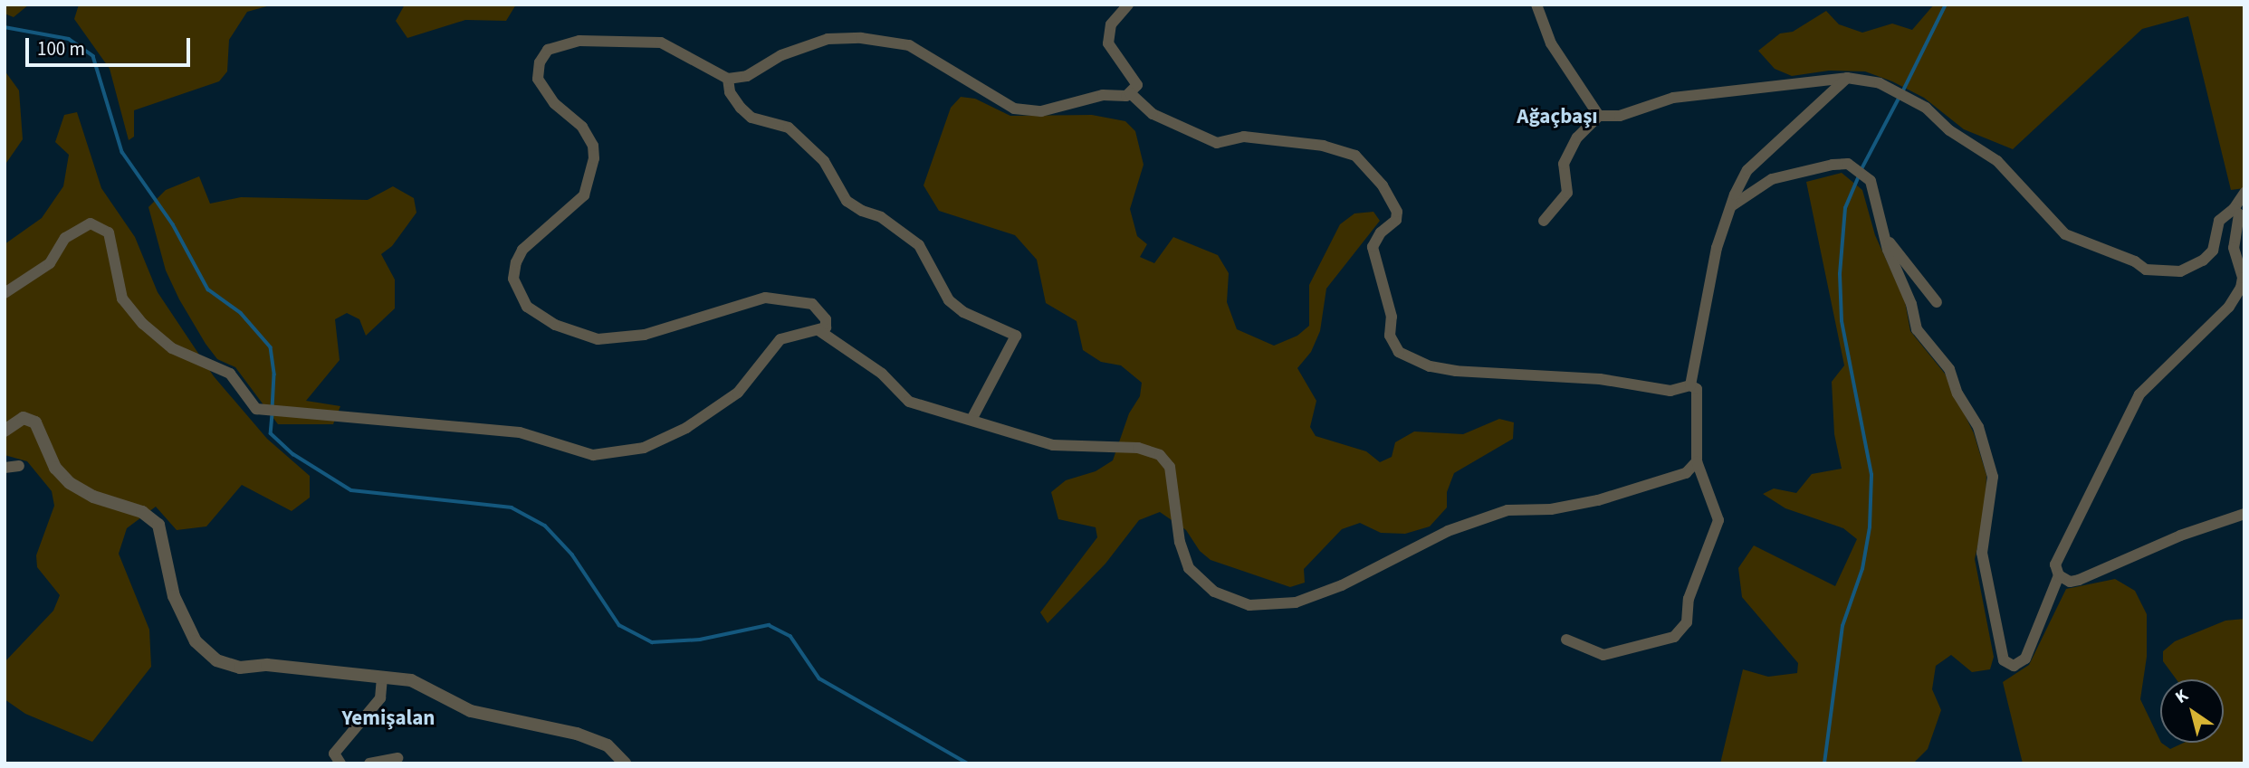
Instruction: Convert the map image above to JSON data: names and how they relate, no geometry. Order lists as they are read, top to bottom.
{
  "districts": ["Ağaçbaşı", "Yemişalan"],
  "scale_bar": "100 m",
  "north": "top left"
}
